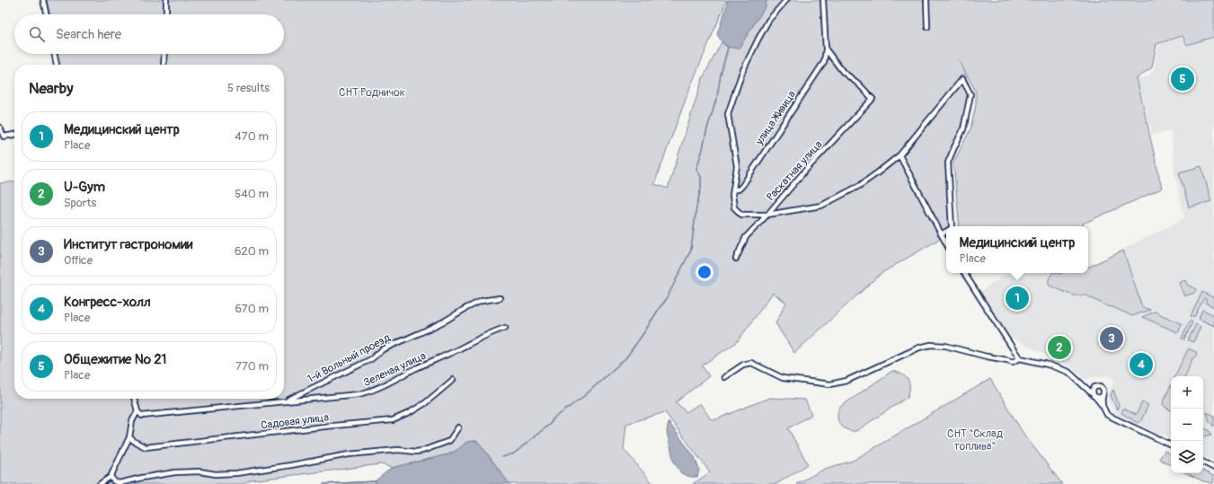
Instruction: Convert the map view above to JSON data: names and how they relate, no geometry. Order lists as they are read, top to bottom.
{
  "streets": {
    "street": [
      "улица Живица",
      "Раскатная улица",
      "1-й Вольный проезд",
      "Зеленая улица",
      "Садовая улица"
    ]
  },
  "crossings": [
    ["улица Живица", "Раскатная улица"],
    ["1-й Вольный проезд", "Зеленая улица"]
  ],
  "parks": ["СНТ Родничок", "СНТ \"Склад топлива\""],
  "page": {
    "search": "Search here",
    "heading": ["Nearby", "5 results"],
    "pins": [
      "5",
      "1",
      "3",
      "2",
      "4"
    ],
    "list": [
      {
        "mark": "1",
        "name": "Медицинский центр",
        "note": "Place",
        "value": "470 m"
      },
      {
        "mark": "2",
        "name": "U-Gym",
        "note": "Sports",
        "value": "540 m"
      },
      {
        "mark": "3",
        "name": "Институт гастрономии",
        "note": "Office",
        "value": "620 m"
      },
      {
        "mark": "4",
        "name": "Конгресс-холл",
        "note": "Place",
        "value": "670 m"
      },
      {
        "mark": "5",
        "name": "Общежитие № 21",
        "note": "Place",
        "value": "770 m"
      }
    ],
    "popup": ["Медицинский центр", "Place"],
    "map_buttons": ["+", "−"]
  }
}
